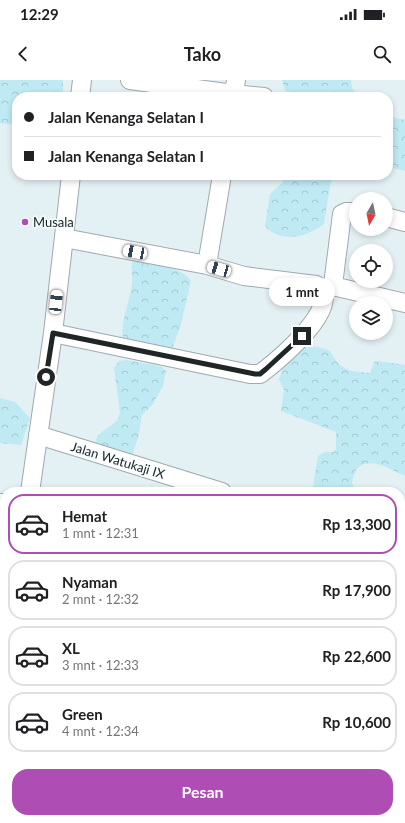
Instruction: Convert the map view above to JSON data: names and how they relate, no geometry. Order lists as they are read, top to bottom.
{
  "streets": {
    "street": ["Jalan Watukaji IX"]
  },
  "places": ["Musala"],
  "north": "bottom",
  "page": {
    "status": "12:29",
    "header": "Tako",
    "banner": ["Jalan Kenanga Selatan I", "Jalan Kenanga Selatan I"],
    "bubble": "1 mnt",
    "list": [
      {
        "name": "Hemat",
        "note": "1 mnt · 12:31",
        "value": "Rp 13,300"
      },
      {
        "name": "Nyaman",
        "note": "2 mnt · 12:32",
        "value": "Rp 17,900"
      },
      {
        "name": "XL",
        "note": "3 mnt · 12:33",
        "value": "Rp 22,600"
      },
      {
        "name": "Green",
        "note": "4 mnt · 12:34",
        "value": "Rp 10,600"
      }
    ],
    "buttons": "Pesan"
  }
}
